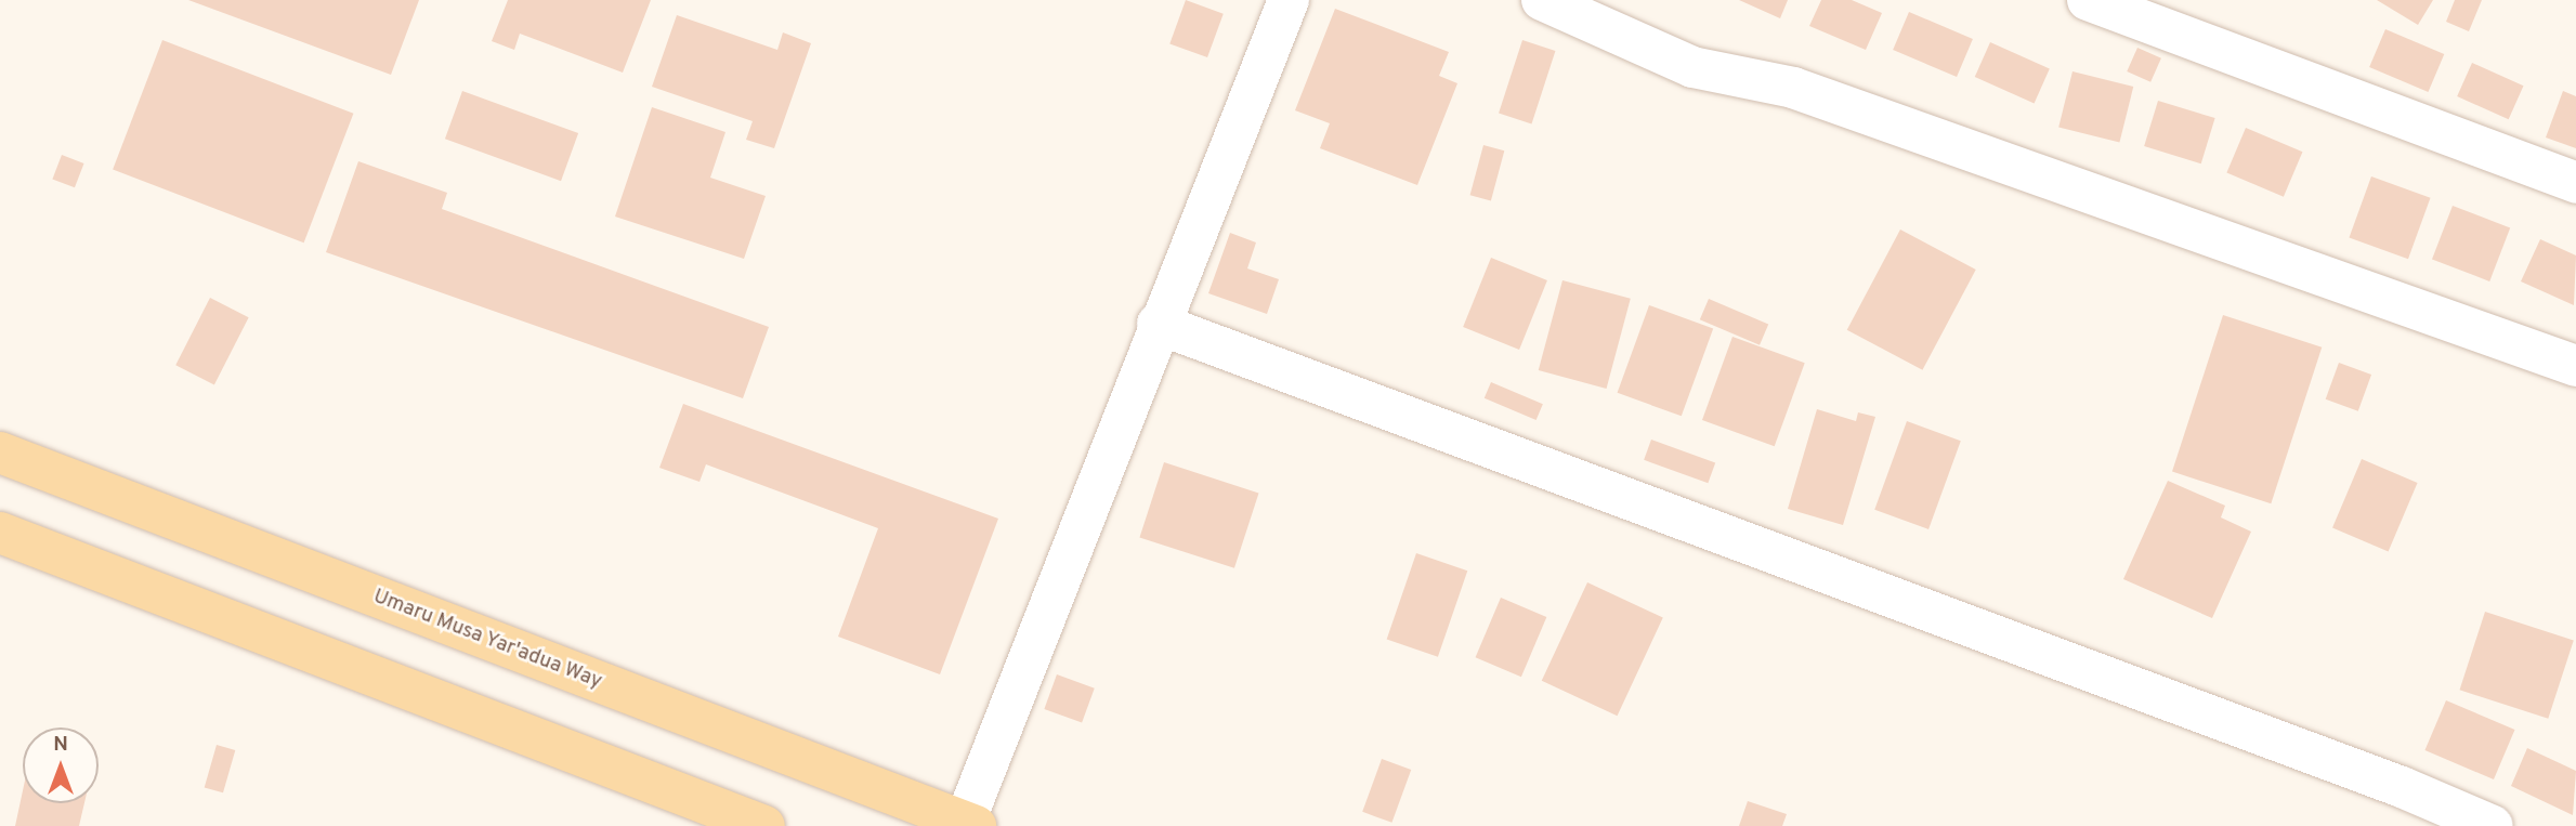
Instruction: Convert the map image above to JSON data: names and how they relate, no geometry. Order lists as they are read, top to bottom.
{
  "streets": {
    "main road": ["Umaru Musa Yar'adua Way"]
  },
  "north": "top"
}
